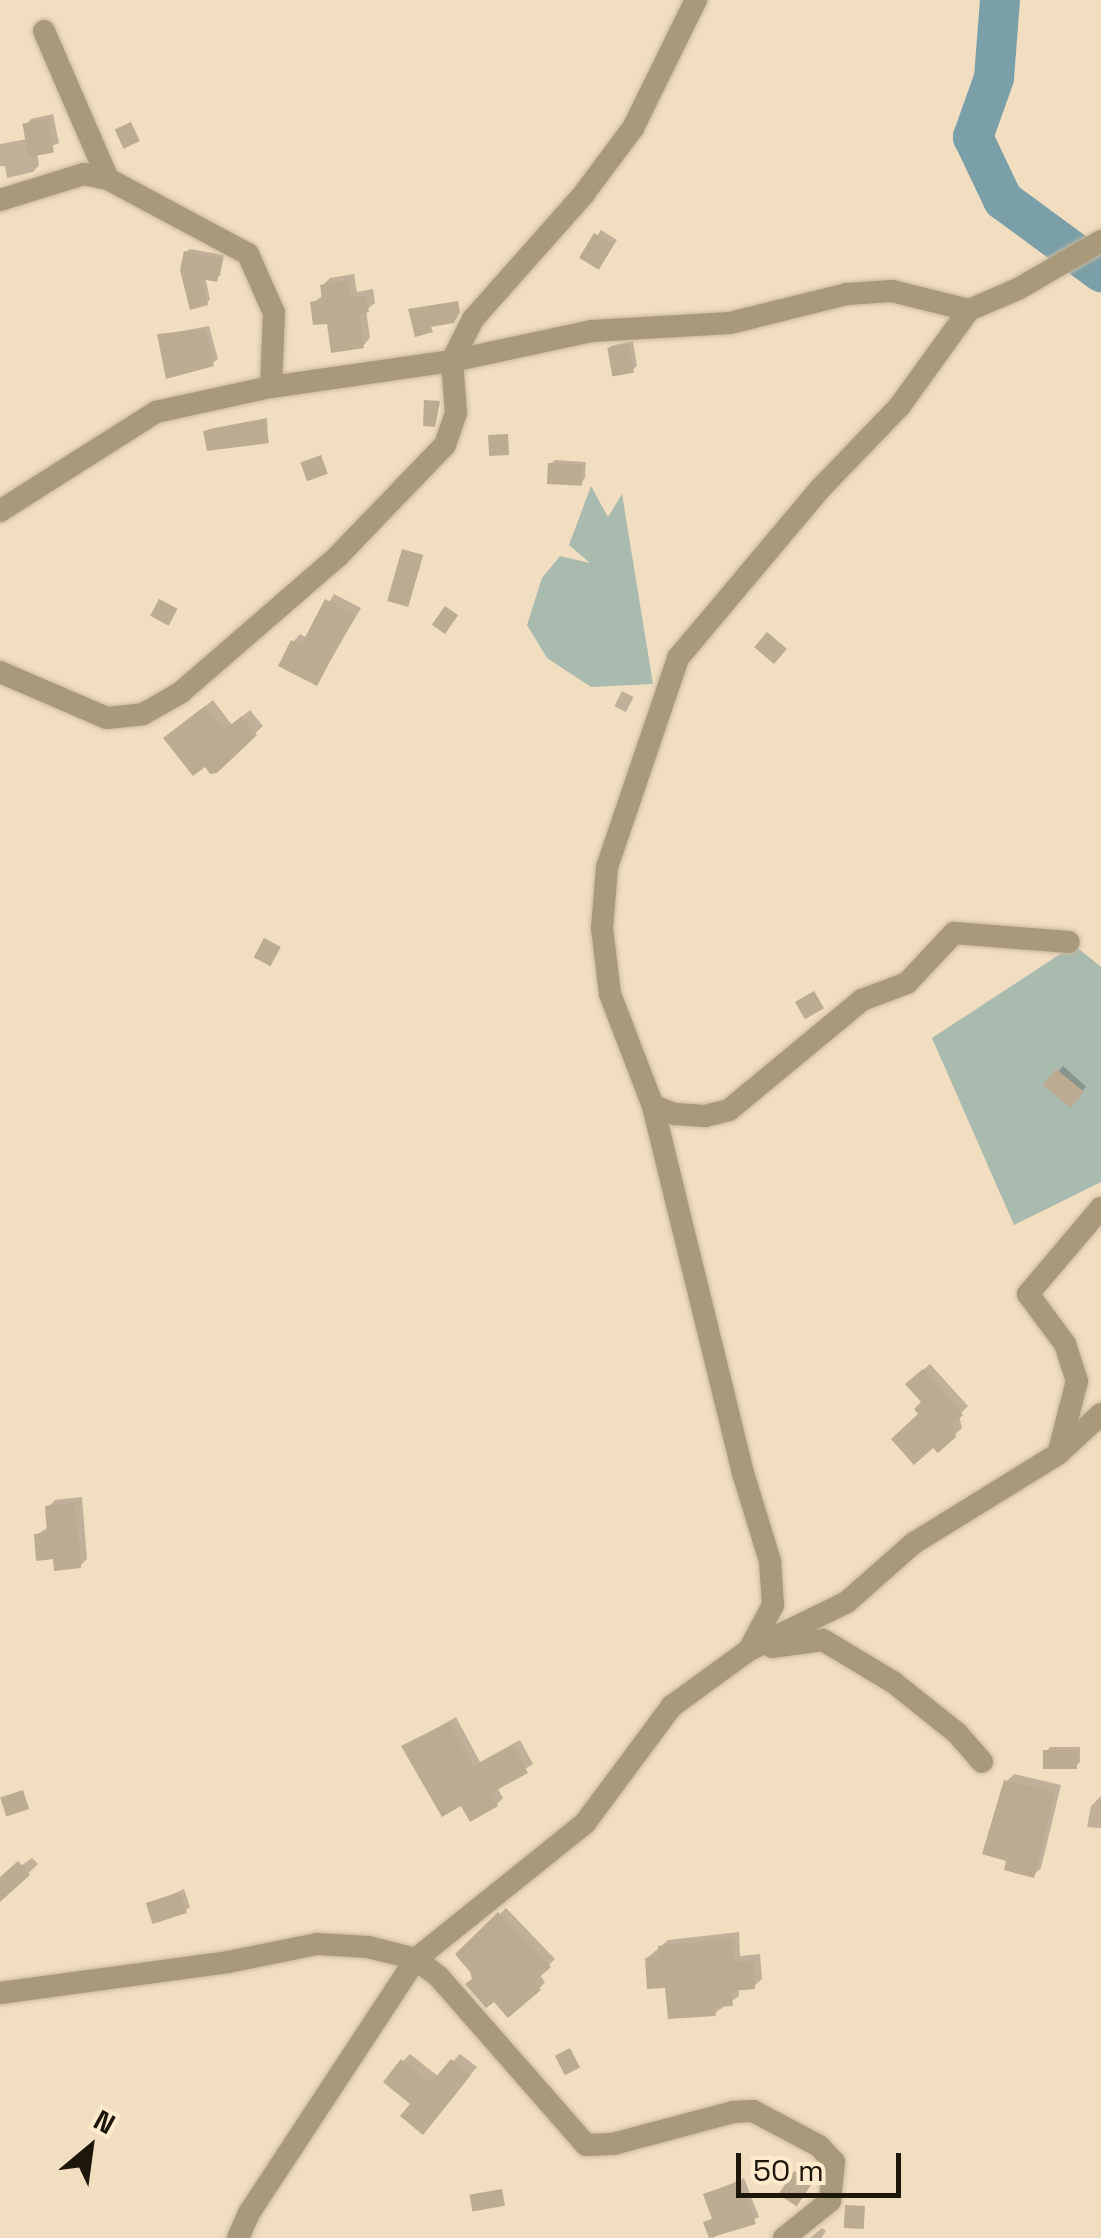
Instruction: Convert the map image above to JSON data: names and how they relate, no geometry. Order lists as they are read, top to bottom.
{
  "scale_bar": "50 m",
  "north": "top right"
}
